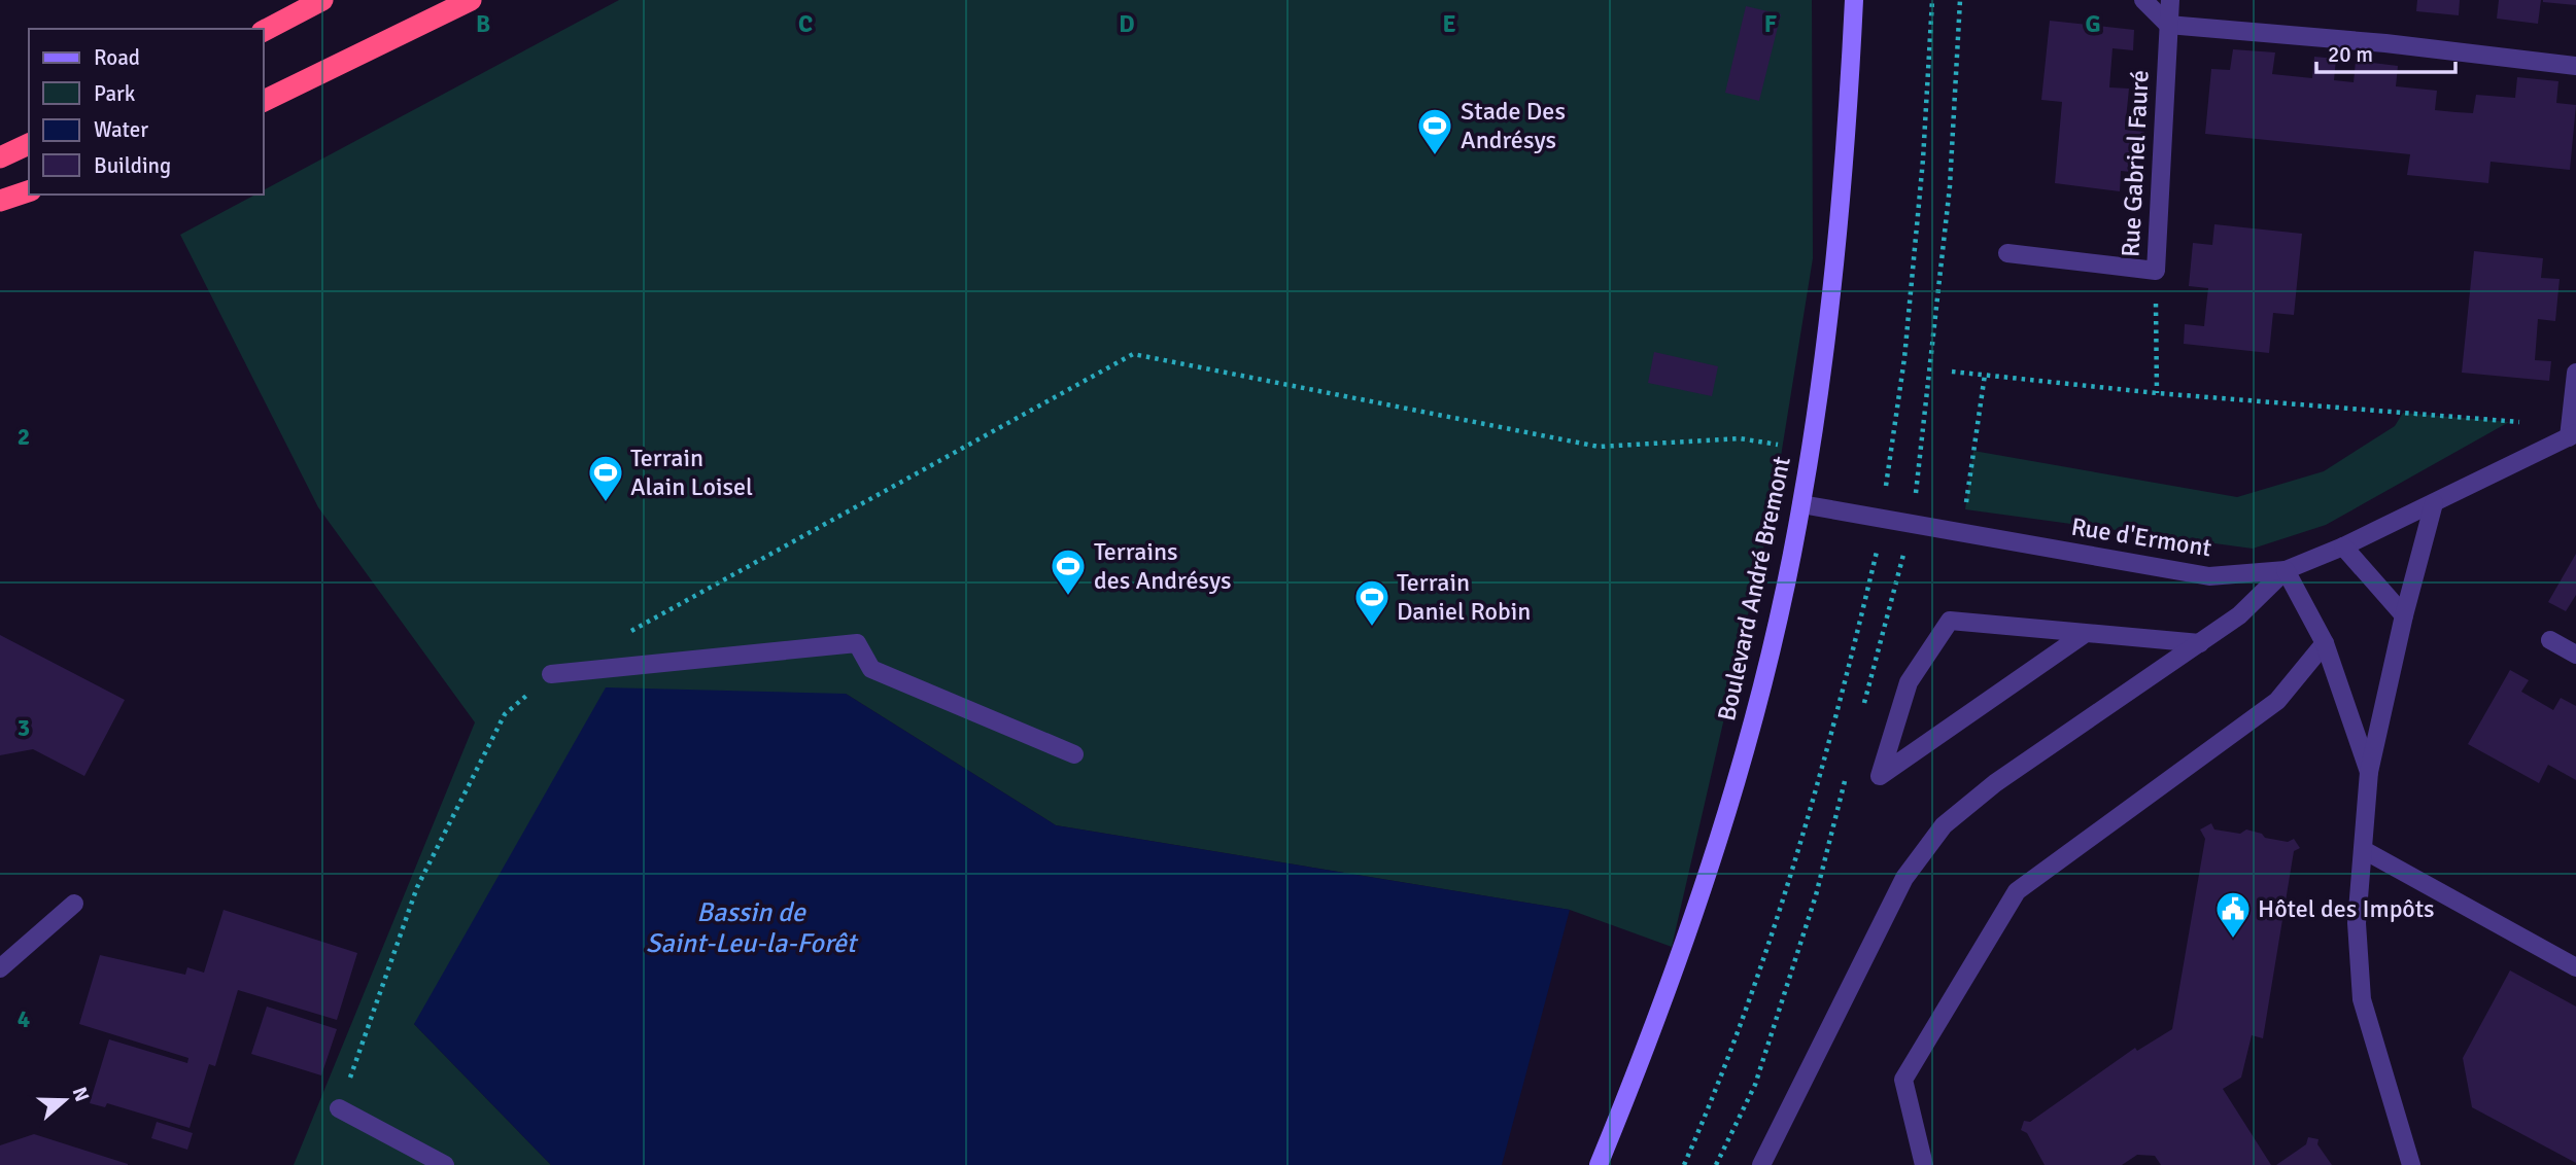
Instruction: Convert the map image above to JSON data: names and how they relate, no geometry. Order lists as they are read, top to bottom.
{
  "streets": {
    "street": ["Rue Gabriel Fauré", "Rue d'Ermont", "Boulevard André Bremont"]
  },
  "crossings": [
    ["Rue d'Ermont", "Boulevard André Bremont"]
  ],
  "water": ["Bassin de Saint-Leu-la-Forêt"],
  "places": {
    "sports": [
      "Stade Des Andrésys",
      "Terrain Alain Loisel",
      "Terrains des Andrésys",
      "Terrain Daniel Robin"
    ],
    "public building": ["Hôtel des Impôts"]
  },
  "legend": [
    "Road",
    "Park",
    "Water",
    "Building"
  ],
  "scale_bar": "20 m",
  "north": "right",
  "grid": {
    "columns": [
      "B",
      "C",
      "D",
      "E",
      "F",
      "G"
    ],
    "rows": ["2", "3", "4"]
  }
}
